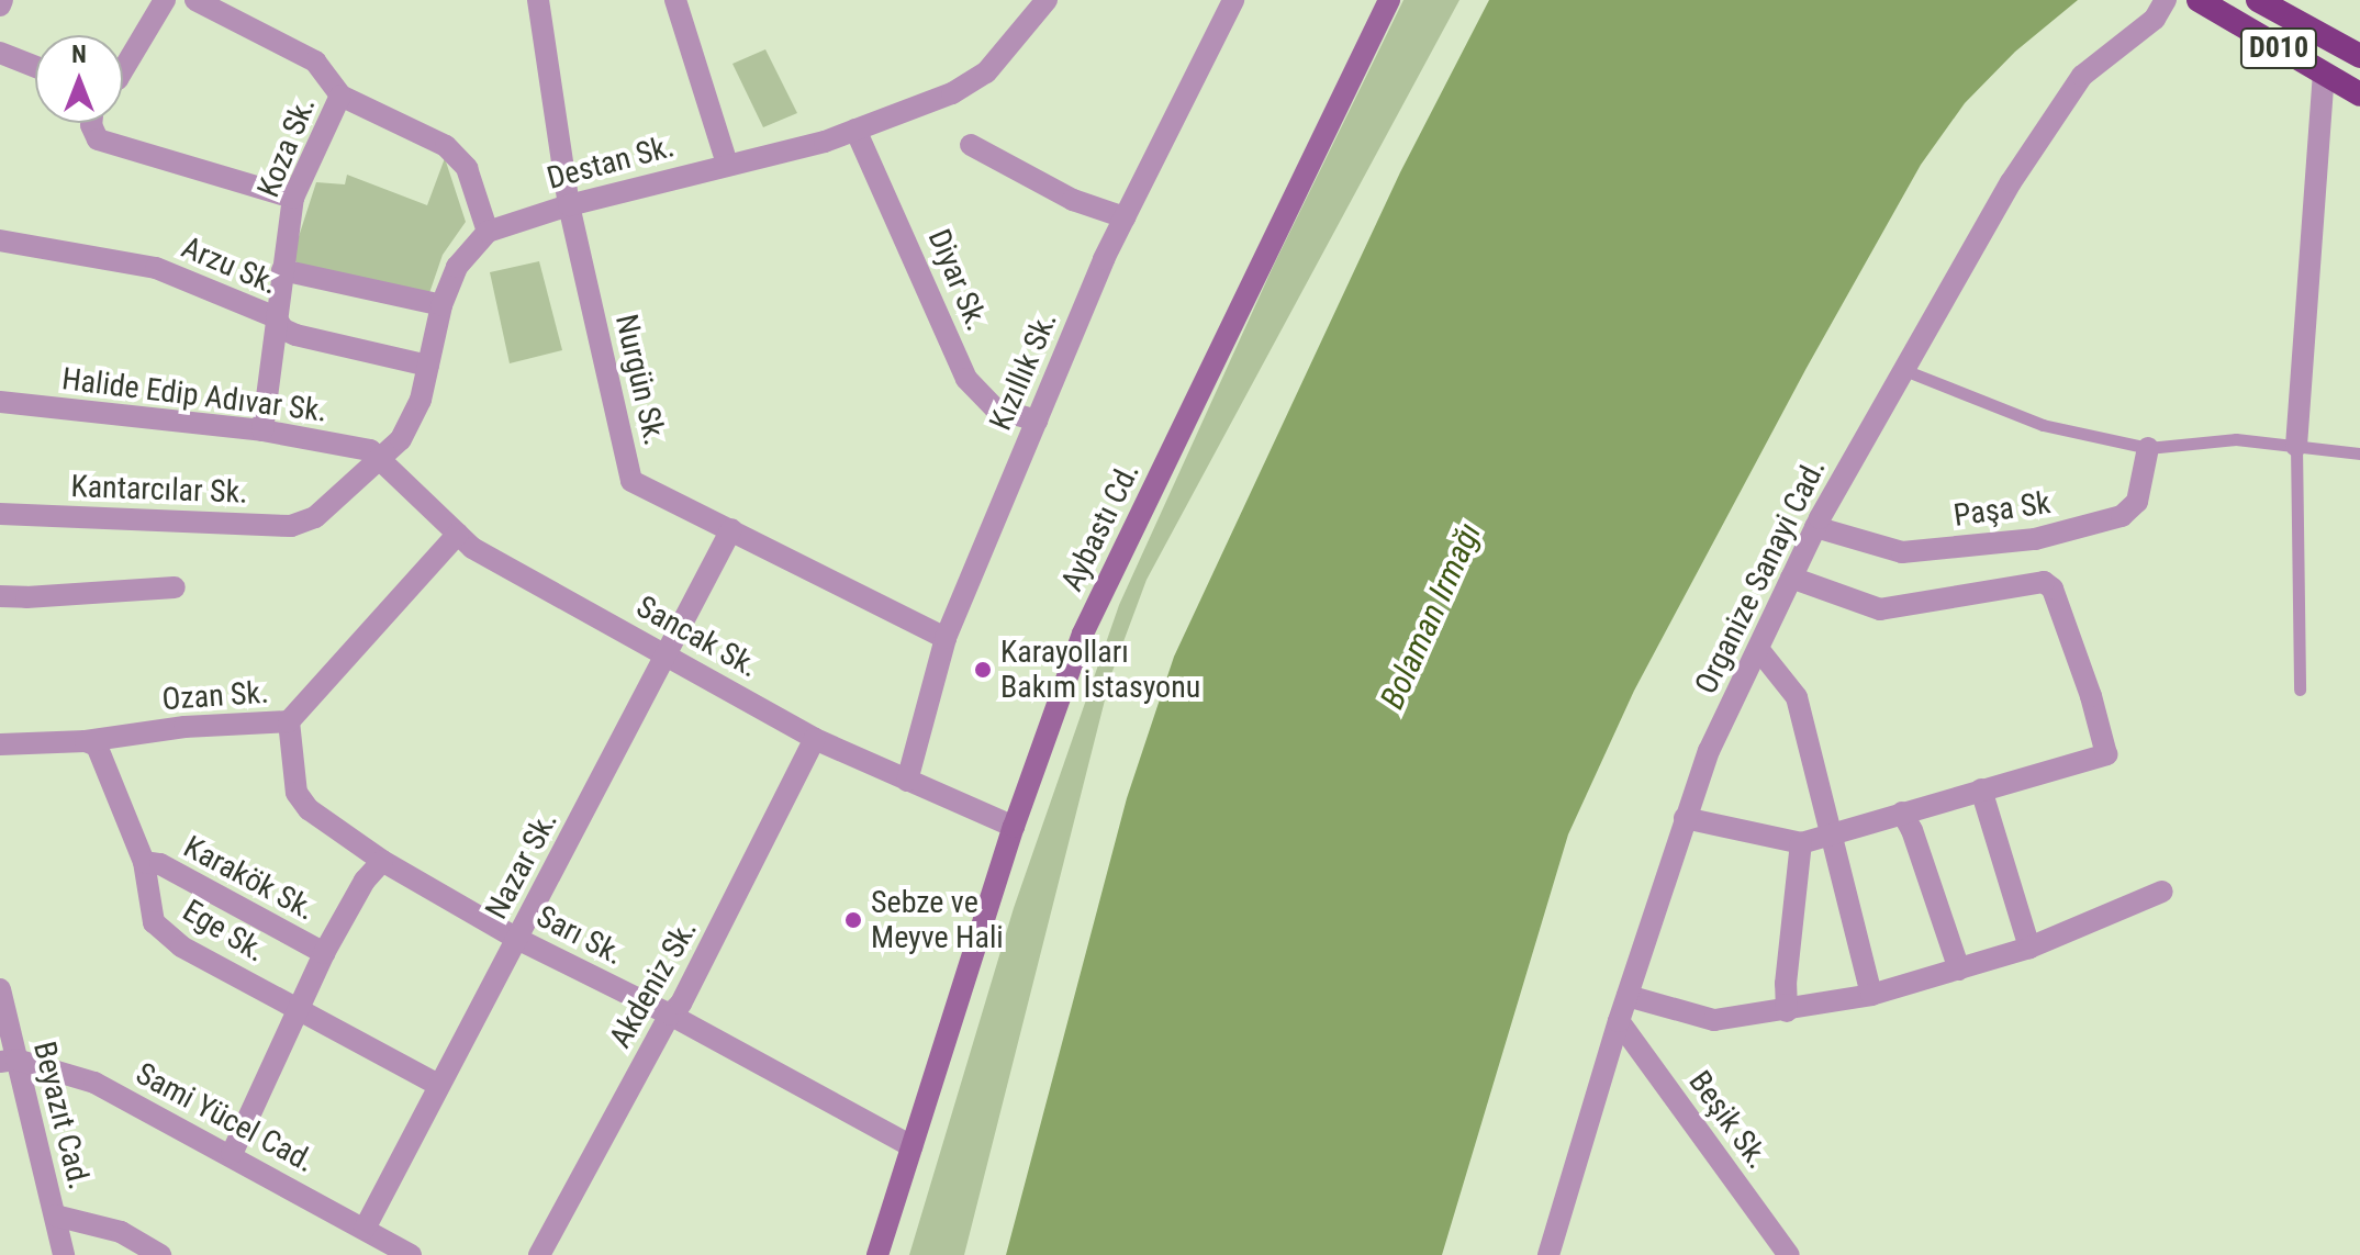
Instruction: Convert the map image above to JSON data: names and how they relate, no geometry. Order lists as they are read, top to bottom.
{
  "streets": {
    "highway": ["D010"],
    "main road": ["Aybastı Cd."],
    "street": [
      "Koza Sk.",
      "Destan Sk.",
      "Arzu Sk.",
      "Diyar Sk.",
      "Kızıllık Sk.",
      "Nurgün Sk.",
      "Halide Edip Adıvar Sk.",
      "Kantarcılar Sk.",
      "Paşa Sk",
      "Organize Sanayi Cad.",
      "Sancak Sk.",
      "Ozan Sk.",
      "Nazar Sk.",
      "Karakök Sk.",
      "Ege Sk.",
      "Sarı Sk.",
      "Akdeniz Sk.",
      "Beyazıt Cad.",
      "Sami Yücel Cad.",
      "Beşik Sk."
    ]
  },
  "crossings": [
    ["Koza Sk.", "Arzu Sk."],
    ["Koza Sk.", "Halide Edip Adıvar Sk."],
    ["Destan Sk.", "Diyar Sk."],
    ["Destan Sk.", "Nurgün Sk."],
    ["Diyar Sk.", "Kızıllık Sk."],
    ["Kızıllık Sk.", "Nurgün Sk."],
    ["Kızıllık Sk.", "Sancak Sk."],
    ["Nurgün Sk.", "Nazar Sk."],
    ["Halide Edip Adıvar Sk.", "Kantarcılar Sk."],
    ["Halide Edip Adıvar Sk.", "Sancak Sk."],
    ["Kantarcılar Sk.", "Sancak Sk."],
    ["Paşa Sk", "Organize Sanayi Cad."],
    ["Aybastı Cd.", "Sancak Sk."],
    ["Aybastı Cd.", "Sarı Sk."],
    ["Organize Sanayi Cad.", "Beşik Sk."],
    ["Sancak Sk.", "Ozan Sk."],
    ["Sancak Sk.", "Nazar Sk."],
    ["Sancak Sk.", "Akdeniz Sk."],
    ["Ozan Sk.", "Ege Sk."],
    ["Ozan Sk.", "Sarı Sk."],
    ["Nazar Sk.", "Ege Sk."],
    ["Nazar Sk.", "Sarı Sk."],
    ["Nazar Sk.", "Sami Yücel Cad."],
    ["Karakök Sk.", "Ege Sk."],
    ["Sarı Sk.", "Akdeniz Sk."],
    ["Beyazıt Cad.", "Sami Yücel Cad."]
  ],
  "water": ["Bolaman Irmağı"],
  "places": ["Karayolları Bakım İstasyonu", "Sebze ve Meyve Hali"],
  "north": "top"
}
